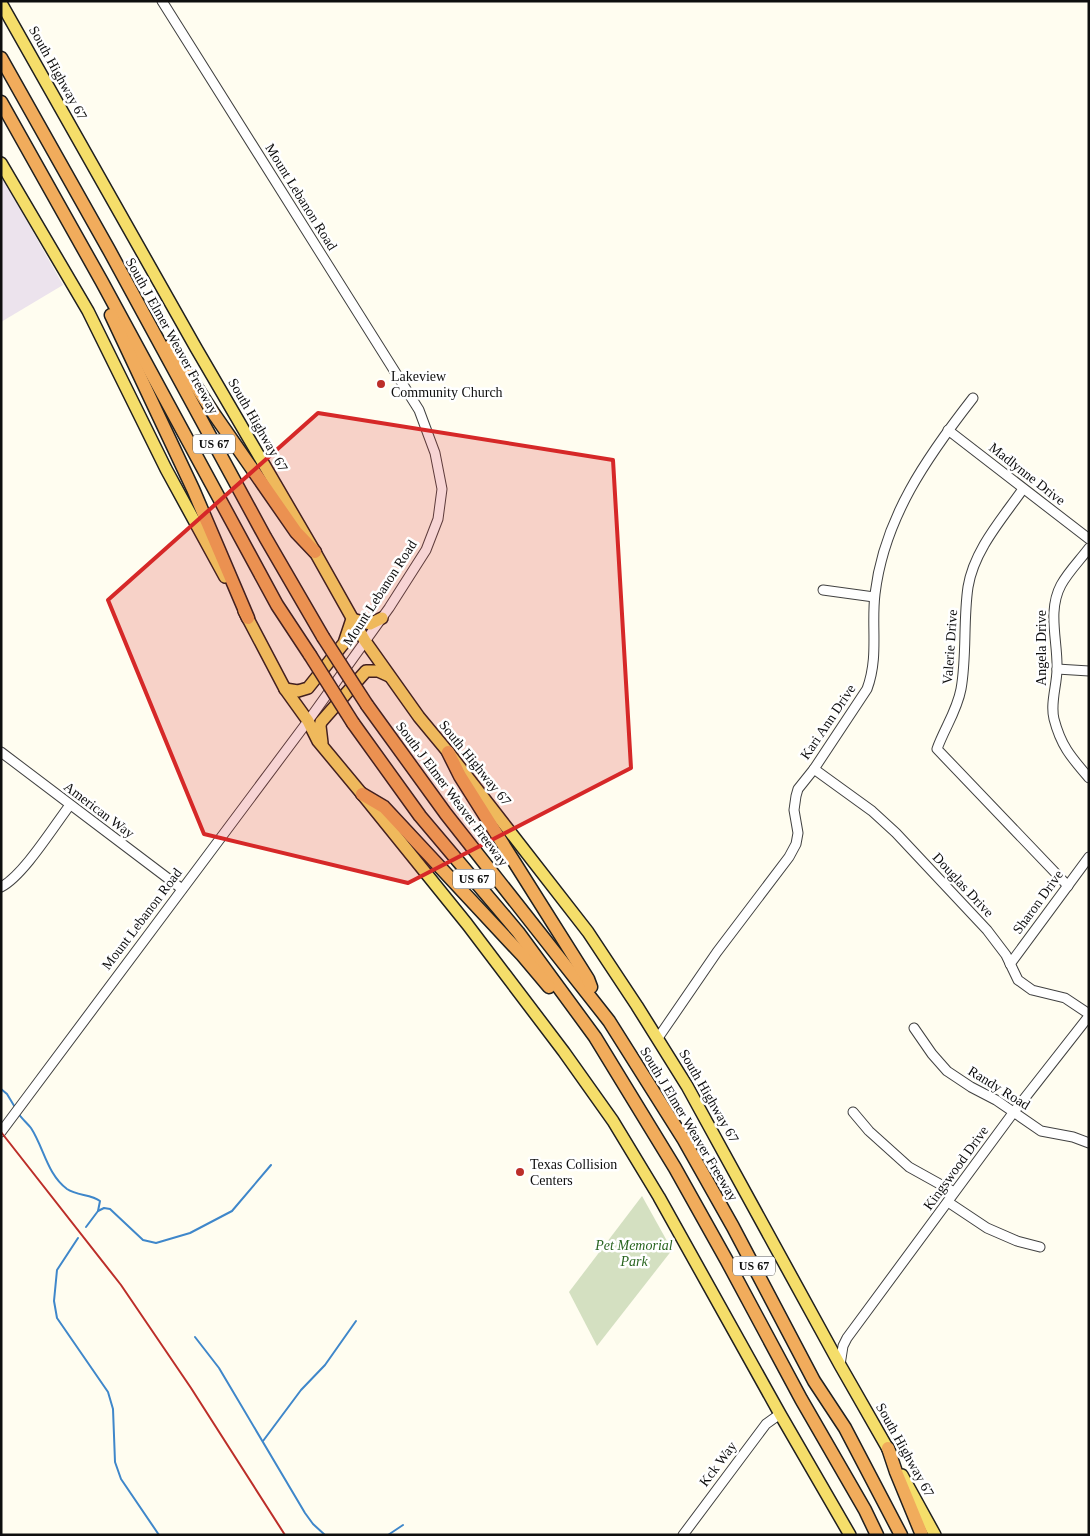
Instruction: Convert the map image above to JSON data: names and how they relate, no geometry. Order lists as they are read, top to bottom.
{
  "streets": {
    "highway": ["South J Elmer Weaver Freeway", "US 67"],
    "main road": ["South Highway 67"],
    "street": [
      "Mount Lebanon Road",
      "Madlynne Drive",
      "Valerie Drive",
      "Angela Drive",
      "Kari Ann Drive",
      "American Way",
      "Douglas Drive",
      "Sharon Drive",
      "Randy Road",
      "Kingswood Drive",
      "Kck Way"
    ]
  },
  "crossings": [
    ["South Highway 67", "Mount Lebanon Road"],
    ["South Highway 67", "Kari Ann Drive"],
    ["South Highway 67", "Kingswood Drive"],
    ["Mount Lebanon Road", "American Way"],
    ["Madlynne Drive", "Valerie Drive"],
    ["Madlynne Drive", "Kari Ann Drive"],
    ["Valerie Drive", "Sharon Drive"],
    ["Kari Ann Drive", "Douglas Drive"],
    ["Douglas Drive", "Sharon Drive"],
    ["Douglas Drive", "Kingswood Drive"],
    ["Randy Road", "Kingswood Drive"]
  ],
  "parks": ["Pet Memorial Park"],
  "places": ["Lakeview Community Church", "Texas Collision Centers"]
}
